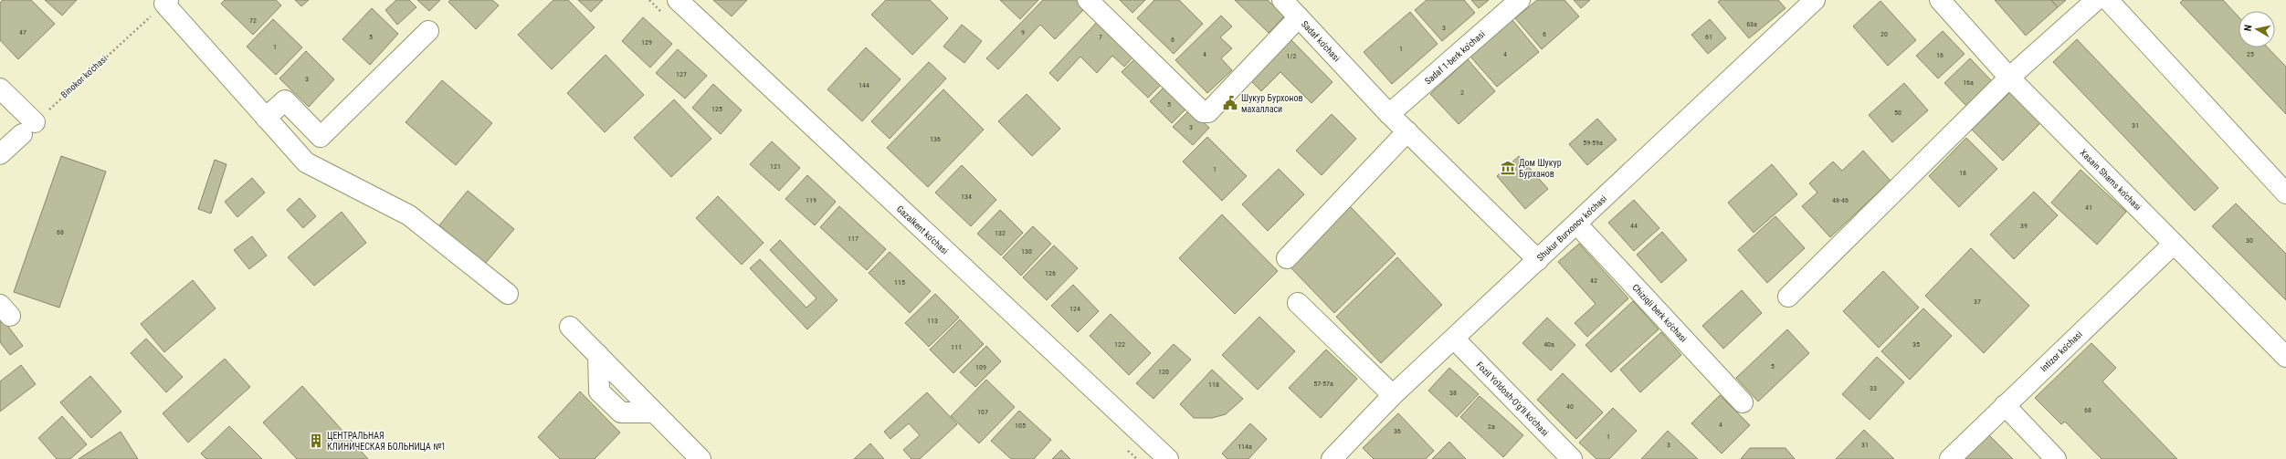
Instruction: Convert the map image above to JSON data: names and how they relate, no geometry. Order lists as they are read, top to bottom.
{
  "streets": {
    "street": [
      "Sadaf ko'chasi",
      "Sadaf 1-berk ko'chasi",
      "Xasain Shams ko'chasi",
      "Shukur Burxonov ko'chasi",
      "Gazalkent ko'chasi",
      "Chiziqli berk ko'chasi",
      "Intizor ko'chasi",
      "Fozil Yo'ldosh-O'g'li ko'chasi"
    ],
    "path": ["Binokor ko'chasi"]
  },
  "crossings": [
    ["Sadaf ko'chasi", "Sadaf 1-berk ko'chasi"],
    ["Sadaf ko'chasi", "Shukur Burxonov ko'chasi"],
    ["Xasain Shams ko'chasi", "Intizor ko'chasi"],
    ["Shukur Burxonov ko'chasi", "Chiziqli berk ko'chasi"],
    ["Shukur Burxonov ko'chasi", "Fozil Yo'ldosh-O'g'li ko'chasi"]
  ],
  "places": {
    "public building": ["Шукур Бурхонов махалласи"],
    "museum": ["Дом Шукур Бурханов"],
    "building": ["ЦЕНТРАЛЬНАЯ КЛИНИЧЕСКАЯ БОЛЬНИЦА №1"]
  },
  "house_numbers": [
    "72",
    "63а",
    "3",
    "47",
    "9",
    "6",
    "20",
    "5",
    "7",
    "61",
    "6",
    "129",
    "1",
    "1",
    "4",
    "4",
    "25",
    "16",
    "1/2",
    "127",
    "3",
    "16a",
    "144",
    "2",
    "5",
    "125",
    "50",
    "31",
    "3",
    "136",
    "59-59а",
    "121",
    "1",
    "18",
    "134",
    "119",
    "48-46",
    "41",
    "44",
    "39",
    "68",
    "132",
    "117",
    "30",
    "130",
    "126",
    "42",
    "115",
    "37",
    "124",
    "113",
    "122",
    "40a",
    "35",
    "111",
    "5",
    "109",
    "120",
    "57-57а",
    "118",
    "33",
    "38",
    "40",
    "68",
    "107",
    "4",
    "105",
    "2a",
    "36",
    "1",
    "3",
    "31",
    "114а"
  ],
  "north": "left"
}
